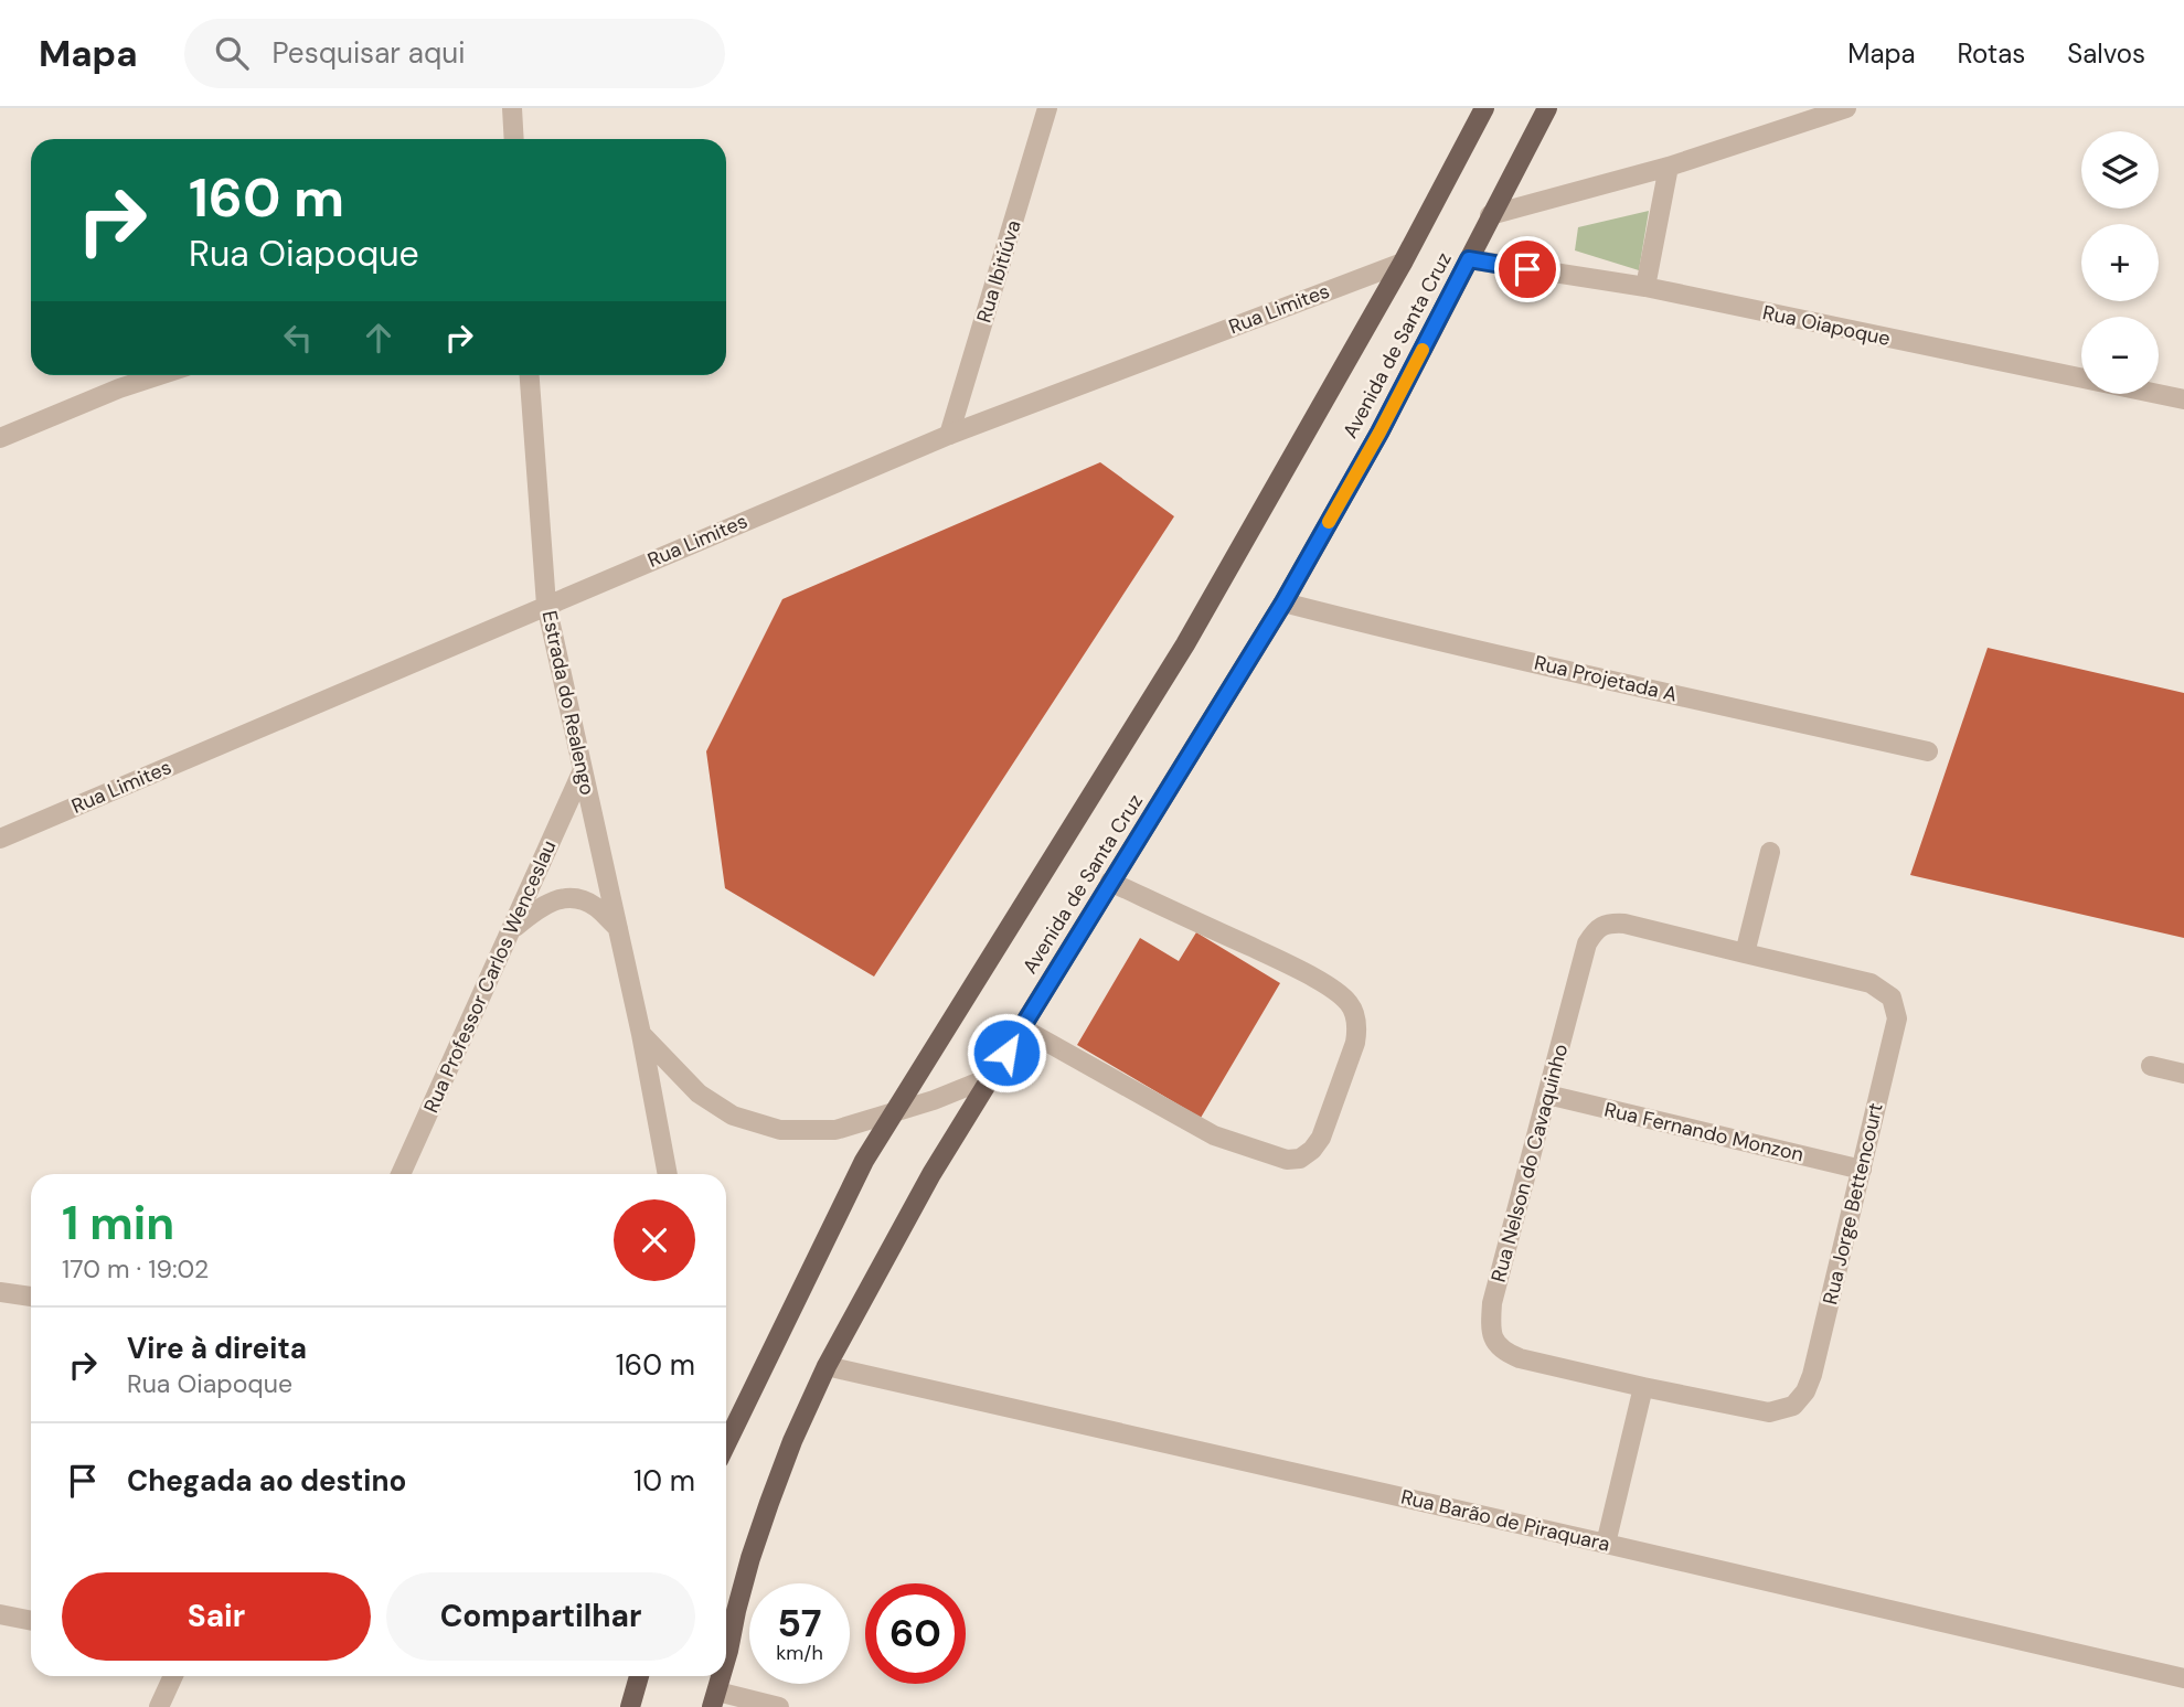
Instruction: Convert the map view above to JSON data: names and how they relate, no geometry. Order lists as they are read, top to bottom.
{
  "streets": {
    "main road": ["Avenida de Santa Cruz"],
    "street": [
      "Rua Ibitiúva",
      "Rua Limites",
      "Rua Oiapoque",
      "Rua Projetada A",
      "Estrada do Realengo",
      "Rua Professor Carlos Wenceslau",
      "Rua Fernando Monzon",
      "Rua Nelson do Cavaquinho",
      "Rua Jorge Bettencourt",
      "Rua Barão de Piraquara"
    ]
  },
  "crossings": [
    ["Rua Ibitiúva", "Rua Limites"],
    ["Rua Limites", "Avenida de Santa Cruz"],
    ["Rua Limites", "Estrada do Realengo"],
    ["Rua Oiapoque", "Avenida de Santa Cruz"],
    ["Avenida de Santa Cruz", "Rua Projetada A"],
    ["Avenida de Santa Cruz", "Rua Barão de Piraquara"],
    ["Estrada do Realengo", "Rua Professor Carlos Wenceslau"],
    ["Rua Fernando Monzon", "Rua Nelson do Cavaquinho"],
    ["Rua Fernando Monzon", "Rua Jorge Bettencourt"],
    ["Rua Nelson do Cavaquinho", "Rua Jorge Bettencourt"]
  ],
  "page": {
    "header": "Mapa",
    "search": "Pesquisar aqui",
    "nav": ["Mapa", "Rotas", "Salvos"],
    "map_buttons": ["+", "−"],
    "turn": ["160 m", "Rua Oiapoque"],
    "heading": ["1 min", "170 m · 19:02"],
    "list": [
      {
        "name": "Vire à direita",
        "note": "Rua Oiapoque",
        "value": "160 m"
      },
      {
        "name": "Chegada ao destino",
        "value": "10 m"
      }
    ],
    "buttons": ["Sair", "Compartilhar"],
    "speed": "57 km/h",
    "limit": "60"
  }
}
